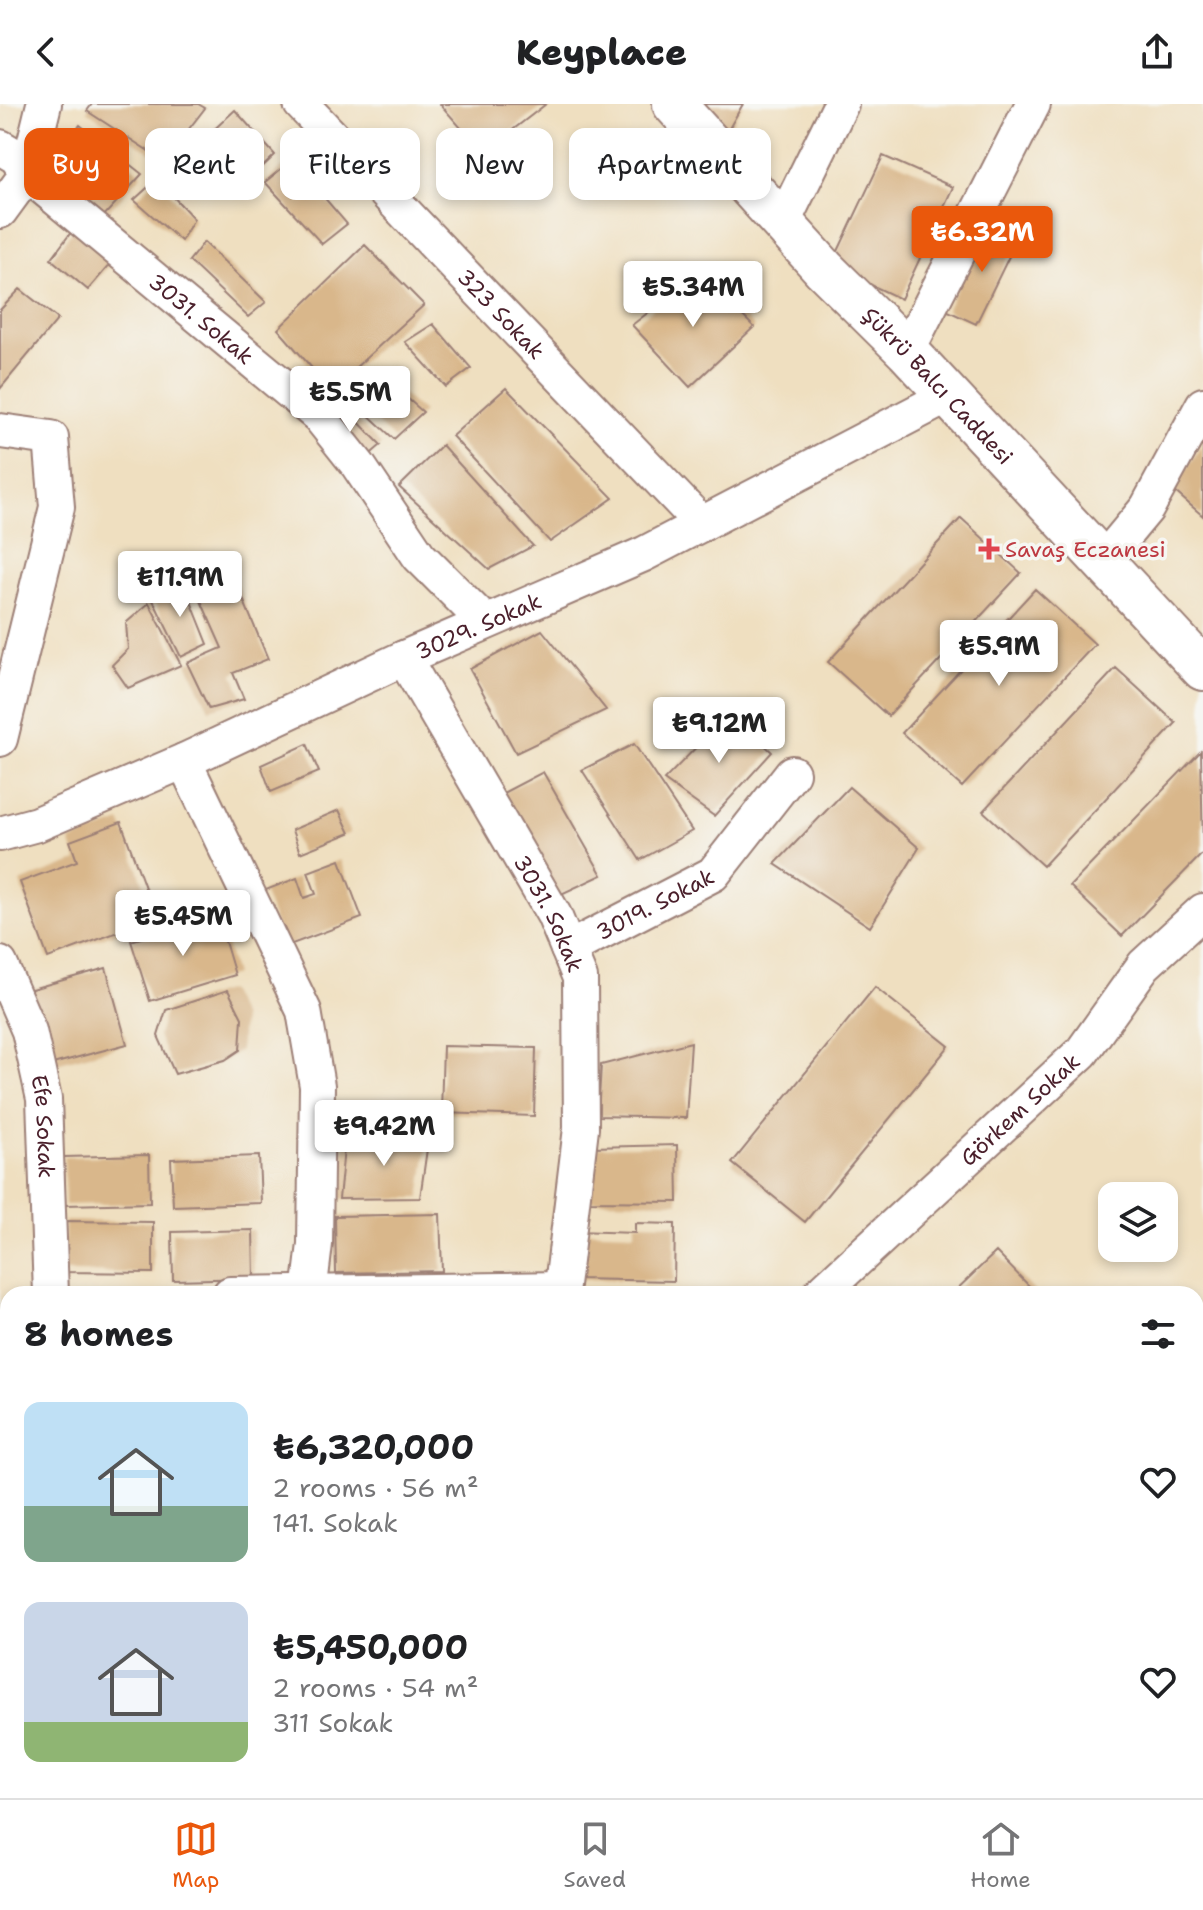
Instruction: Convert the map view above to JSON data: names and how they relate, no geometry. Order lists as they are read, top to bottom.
{
  "streets": {
    "street": [
      "323 Sokak",
      "3031. Sokak",
      "Şükrü Balcı Caddesi",
      "3029. Sokak",
      "3019. Sokak",
      "Görkem Sokak",
      "Efe Sokak"
    ]
  },
  "crossings": [
    ["323 Sokak", "3029. Sokak"],
    ["3031. Sokak", "3029. Sokak"],
    ["3031. Sokak", "3019. Sokak"],
    ["Şükrü Balcı Caddesi", "3029. Sokak"]
  ],
  "places": {
    "health": ["Savaş Eczanesi"]
  },
  "page": {
    "header": "Keyplace",
    "chip": [
      "Buy",
      "Rent",
      "Filters",
      "New",
      "Apartment"
    ],
    "price": [
      "₺6.32M",
      "₺5.34M",
      "₺5.5M",
      "₺11.9M",
      "₺5.9M",
      "₺9.12M",
      "₺5.45M",
      "₺9.42M"
    ],
    "heading": "8 homes",
    "list": [
      {
        "name": "₺6,320,000",
        "note": "2 rooms · 56 m² · 141. Sokak"
      },
      {
        "name": "₺5,450,000",
        "note": "2 rooms · 54 m² · 311 Sokak"
      }
    ],
    "tabs": ["Map", "Saved", "Home"]
  }
}
